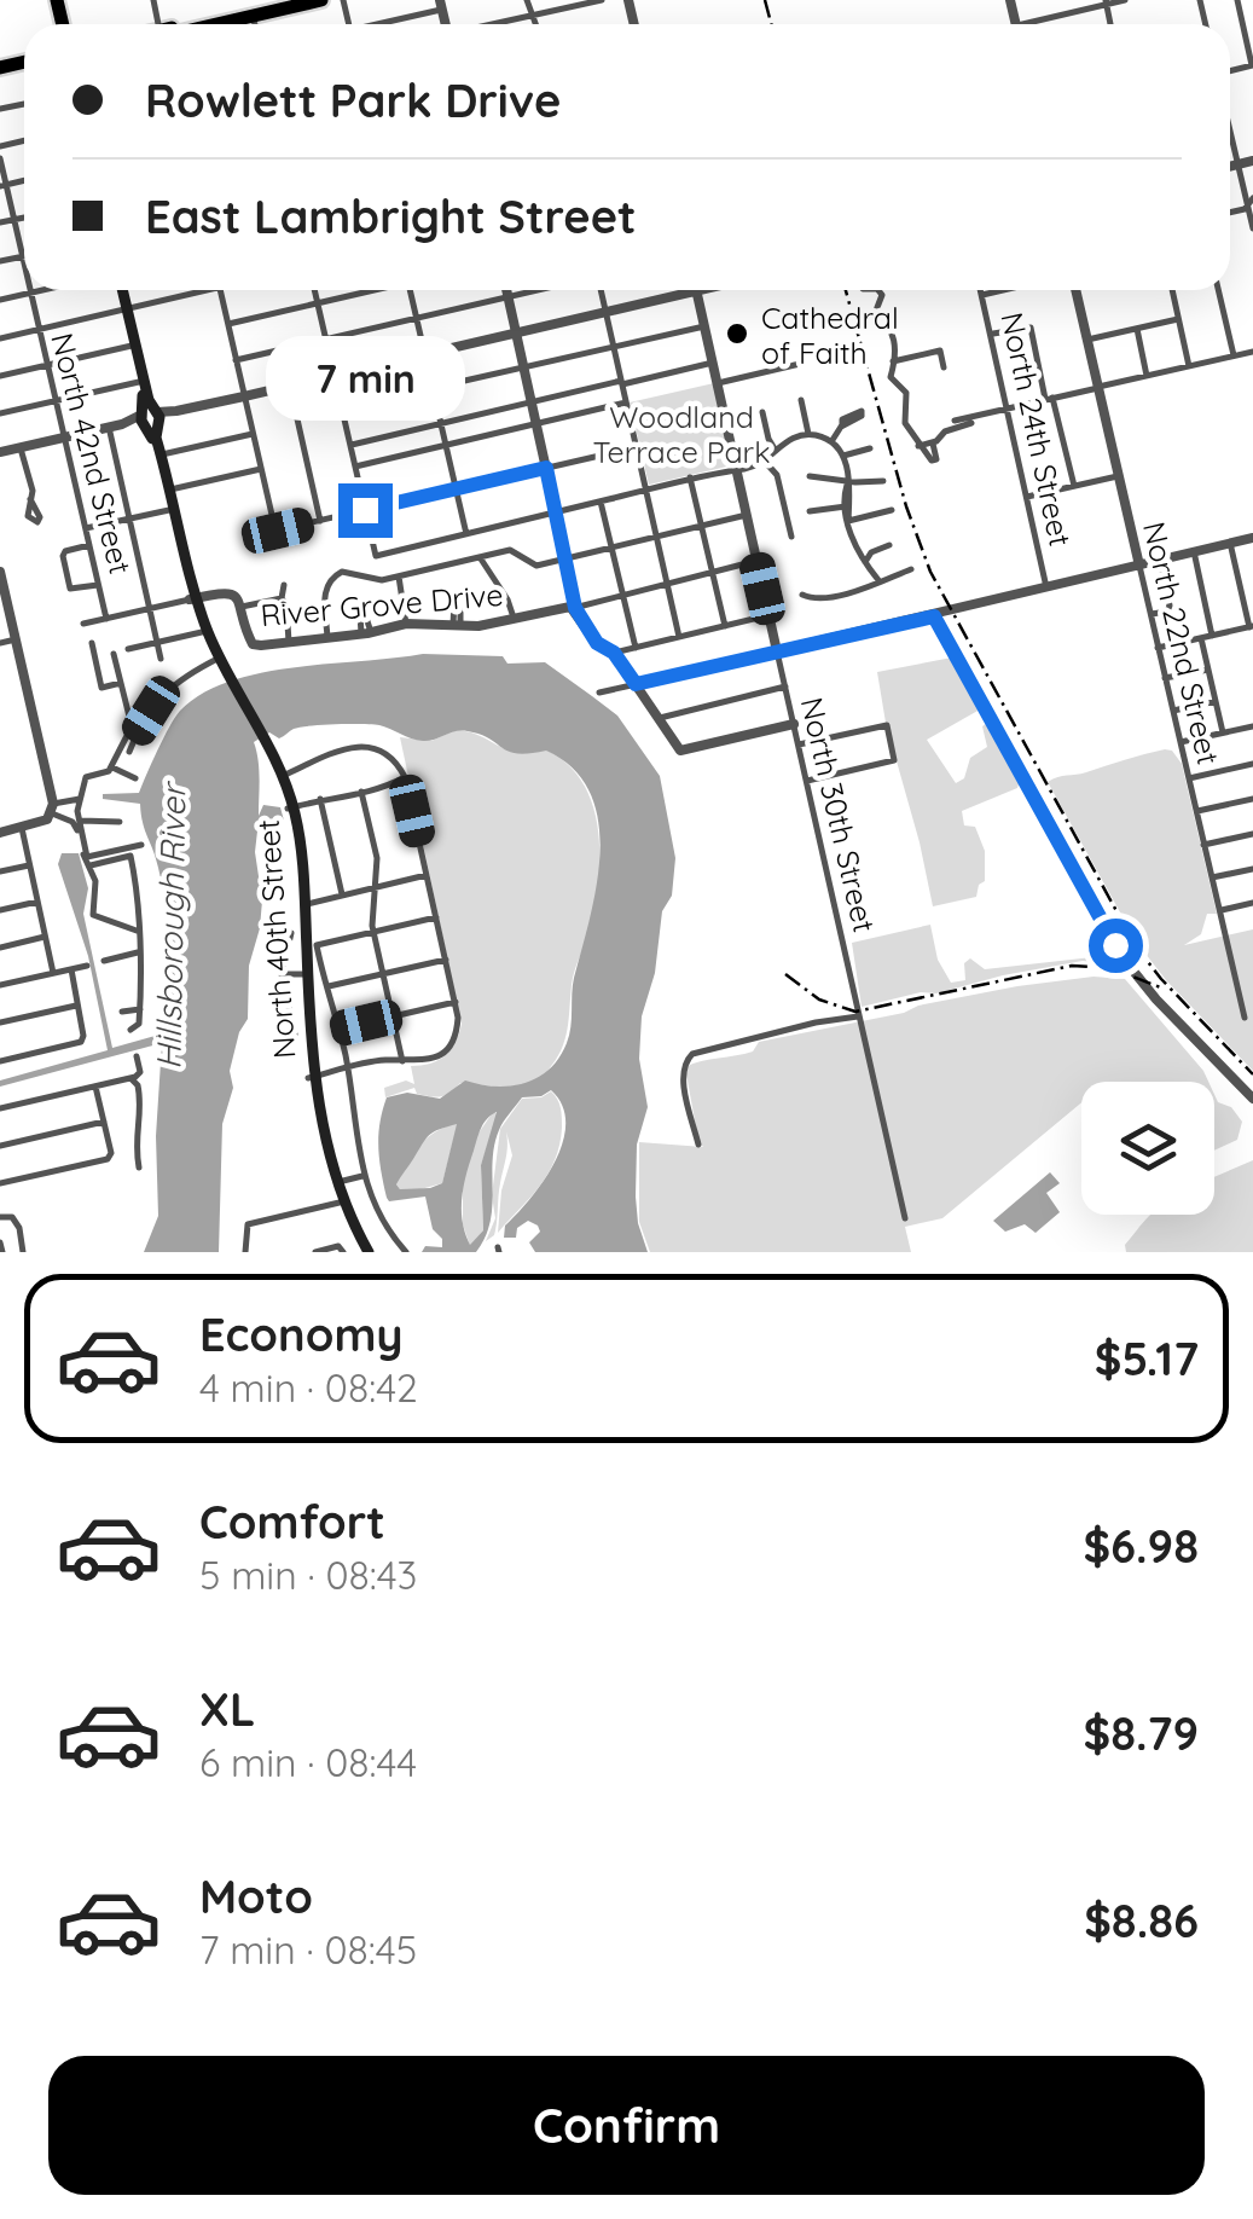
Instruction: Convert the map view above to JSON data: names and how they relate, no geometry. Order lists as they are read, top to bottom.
{
  "streets": {
    "main road": ["North 40th Street"],
    "street": [
      "North 24th Street",
      "North 42nd Street",
      "River Grove Drive",
      "North 22nd Street",
      "North 30th Street"
    ]
  },
  "crossings": [
    ["River Grove Drive", "North 40th Street"]
  ],
  "water": ["Hillsborough River"],
  "parks": ["Woodland Terrace Park"],
  "places": ["Cathedral of Faith"],
  "page": {
    "banner": ["Rowlett Park Drive", "East Lambright Street"],
    "bubble": "7 min",
    "list": [
      {
        "name": "Economy",
        "note": "4 min · 08:42",
        "value": "$5.17"
      },
      {
        "name": "Comfort",
        "note": "5 min · 08:43",
        "value": "$6.98"
      },
      {
        "name": "XL",
        "note": "6 min · 08:44",
        "value": "$8.79"
      },
      {
        "name": "Moto",
        "note": "7 min · 08:45",
        "value": "$8.86"
      }
    ],
    "buttons": "Confirm"
  }
}
